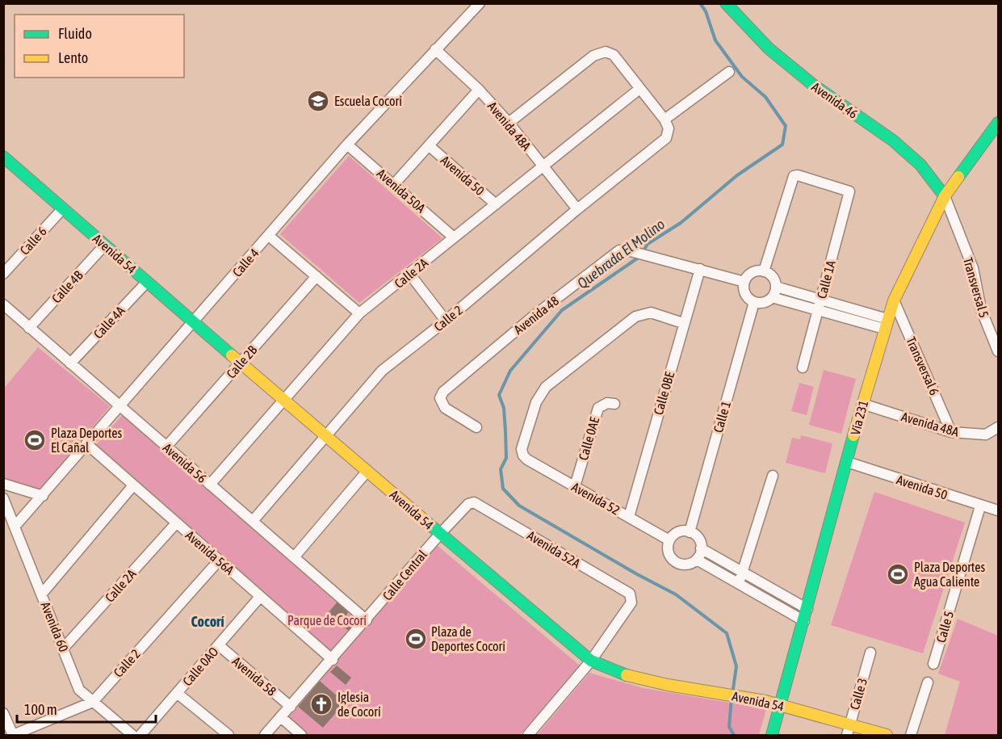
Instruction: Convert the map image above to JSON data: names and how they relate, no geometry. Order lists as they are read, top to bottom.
{
  "streets": {
    "street": [
      "Avenida 46",
      "Avenida 48A",
      "Avenida 50",
      "Avenida 50A",
      "Calle 6",
      "Avenida 54",
      "Calle 4",
      "Calle 2A",
      "Calle 1A",
      "Calle 4B",
      "Transversal 5",
      "Avenida 48",
      "Calle 2",
      "Calle 4A",
      "Calle 2B",
      "Transversal 6",
      "Calle 0BE",
      "Calle 1",
      "Vía 231",
      "Calle 0AE",
      "Avenida 56",
      "Avenida 52",
      "Avenida 52A",
      "Avenida 56A",
      "Calle Central",
      "Avenida 60",
      "Calle 5",
      "Calle 0AO",
      "Avenida 58",
      "Calle 3"
    ]
  },
  "crossings": [
    ["Avenida 46", "Transversal 5"],
    ["Avenida 46", "Vía 231"],
    ["Avenida 48A", "Calle 4"],
    ["Avenida 48A", "Calle 2A"],
    ["Avenida 48A", "Calle 2"],
    ["Avenida 48A", "Transversal 6"],
    ["Avenida 48A", "Vía 231"],
    ["Avenida 50", "Calle 2A"],
    ["Avenida 50", "Vía 231"],
    ["Avenida 50", "Calle 5"],
    ["Avenida 50A", "Calle 4"],
    ["Avenida 50A", "Calle 2A"],
    ["Calle 6", "Avenida 54"],
    ["Avenida 54", "Calle 4"],
    ["Avenida 54", "Calle 2A"],
    ["Avenida 54", "Calle 4B"],
    ["Avenida 54", "Calle 2"],
    ["Avenida 54", "Calle 4A"],
    ["Avenida 54", "Calle 2B"],
    ["Avenida 54", "Vía 231"],
    ["Avenida 54", "Avenida 52A"],
    ["Avenida 54", "Calle Central"],
    ["Avenida 54", "Calle 3"],
    ["Calle 4", "Avenida 56"],
    ["Calle 4", "Avenida 56A"],
    ["Calle 4", "Avenida 60"],
    ["Calle 2A", "Avenida 56"],
    ["Calle 2A", "Avenida 56A"],
    ["Calle 2A", "Avenida 60"],
    ["Calle 1A", "Avenida 48"],
    ["Calle 1A", "Calle 1"],
    ["Calle 4B", "Avenida 56"],
    ["Transversal 5", "Vía 231"],
    ["Avenida 48", "Calle 0BE"],
    ["Avenida 48", "Calle 1"],
    ["Calle 2", "Avenida 56"],
    ["Calle 2", "Avenida 56A"],
    ["Calle 2", "Avenida 60"],
    ["Calle 4A", "Avenida 56"],
    ["Calle 2B", "Avenida 56"],
    ["Transversal 6", "Vía 231"],
    ["Calle 0BE", "Avenida 52"],
    ["Calle 1", "Avenida 52"],
    ["Calle 0AE", "Avenida 52"],
    ["Avenida 56", "Calle Central"],
    ["Avenida 52A", "Calle Central"],
    ["Avenida 56A", "Calle Central"],
    ["Avenida 56A", "Calle 0AO"],
    ["Calle Central", "Avenida 58"],
    ["Calle 0AO", "Avenida 58"]
  ],
  "districts": ["Cocorí"],
  "water": ["Quebrada El Molino"],
  "parks": ["Parque de Cocorí"],
  "places": {
    "school or university": ["Escuela Cocorí"],
    "sports": ["Plaza Deportes El Cañal", "Plaza Deportes Agua Caliente", "Plaza de Deportes Cocorí"],
    "church": ["Iglesia de Cocorí"]
  },
  "legend": ["Fluido", "Lento"],
  "scale_bar": "100 m"
}
